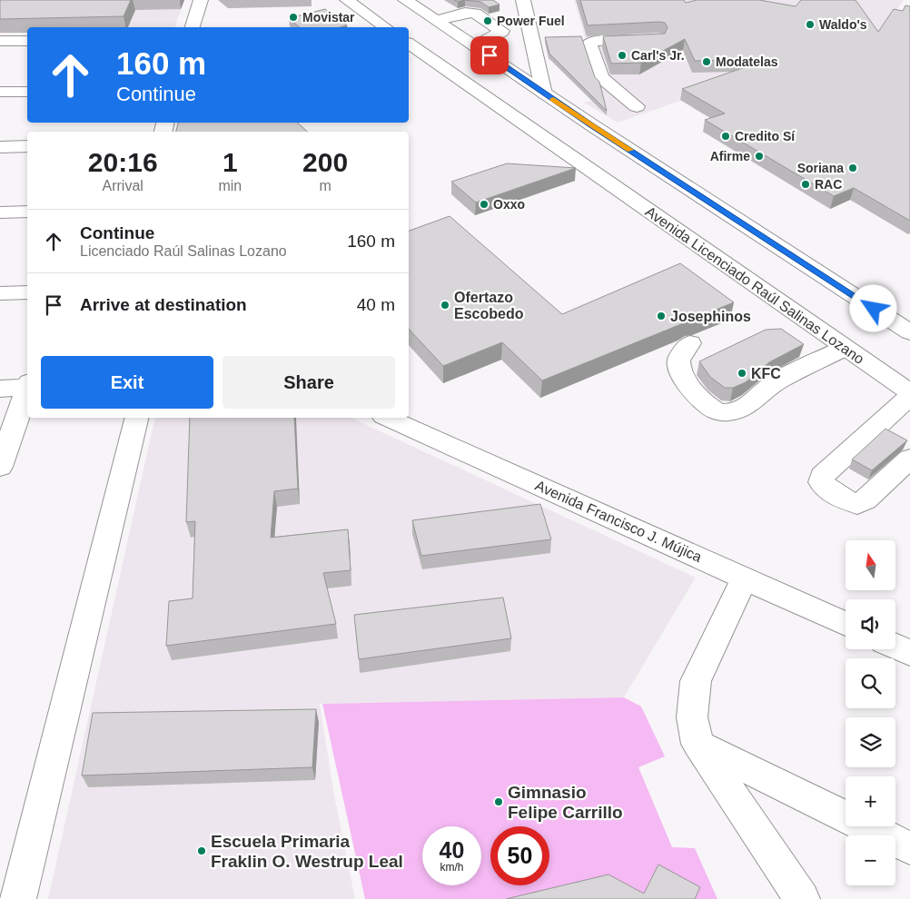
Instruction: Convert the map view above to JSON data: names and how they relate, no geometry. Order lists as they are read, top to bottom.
{
  "streets": {
    "street": ["Avenida Licenciado Raúl Salinas Lozano", "Avenida Francisco J. Mújica"]
  },
  "places": [
    "Movistar",
    "Power Fuel",
    "Waldo's",
    "Carl's Jr.",
    "Modatelas",
    "Credito Sí",
    "Afirme",
    "Soriana",
    "RAC",
    "Oxxo",
    "Ofertazo Escobedo",
    "Josephinos",
    "KFC",
    "Gimnasio Felipe Carrillo",
    "Escuela Primaria Fraklin O. Westrup Leal"
  ],
  "north": "top",
  "page": {
    "turn": ["160 m", "Continue"],
    "eta": [
      "20:16",
      "Arrival",
      "1",
      "min",
      "200",
      "m"
    ],
    "list": [
      {
        "name": "Continue",
        "note": "Licenciado Raúl Salinas Lozano",
        "value": "160 m"
      },
      {
        "name": "Arrive at destination",
        "value": "40 m"
      }
    ],
    "buttons": ["Exit", "Share"],
    "map_buttons": ["+", "−"],
    "speed": "40 km/h",
    "limit": "50"
  }
}
